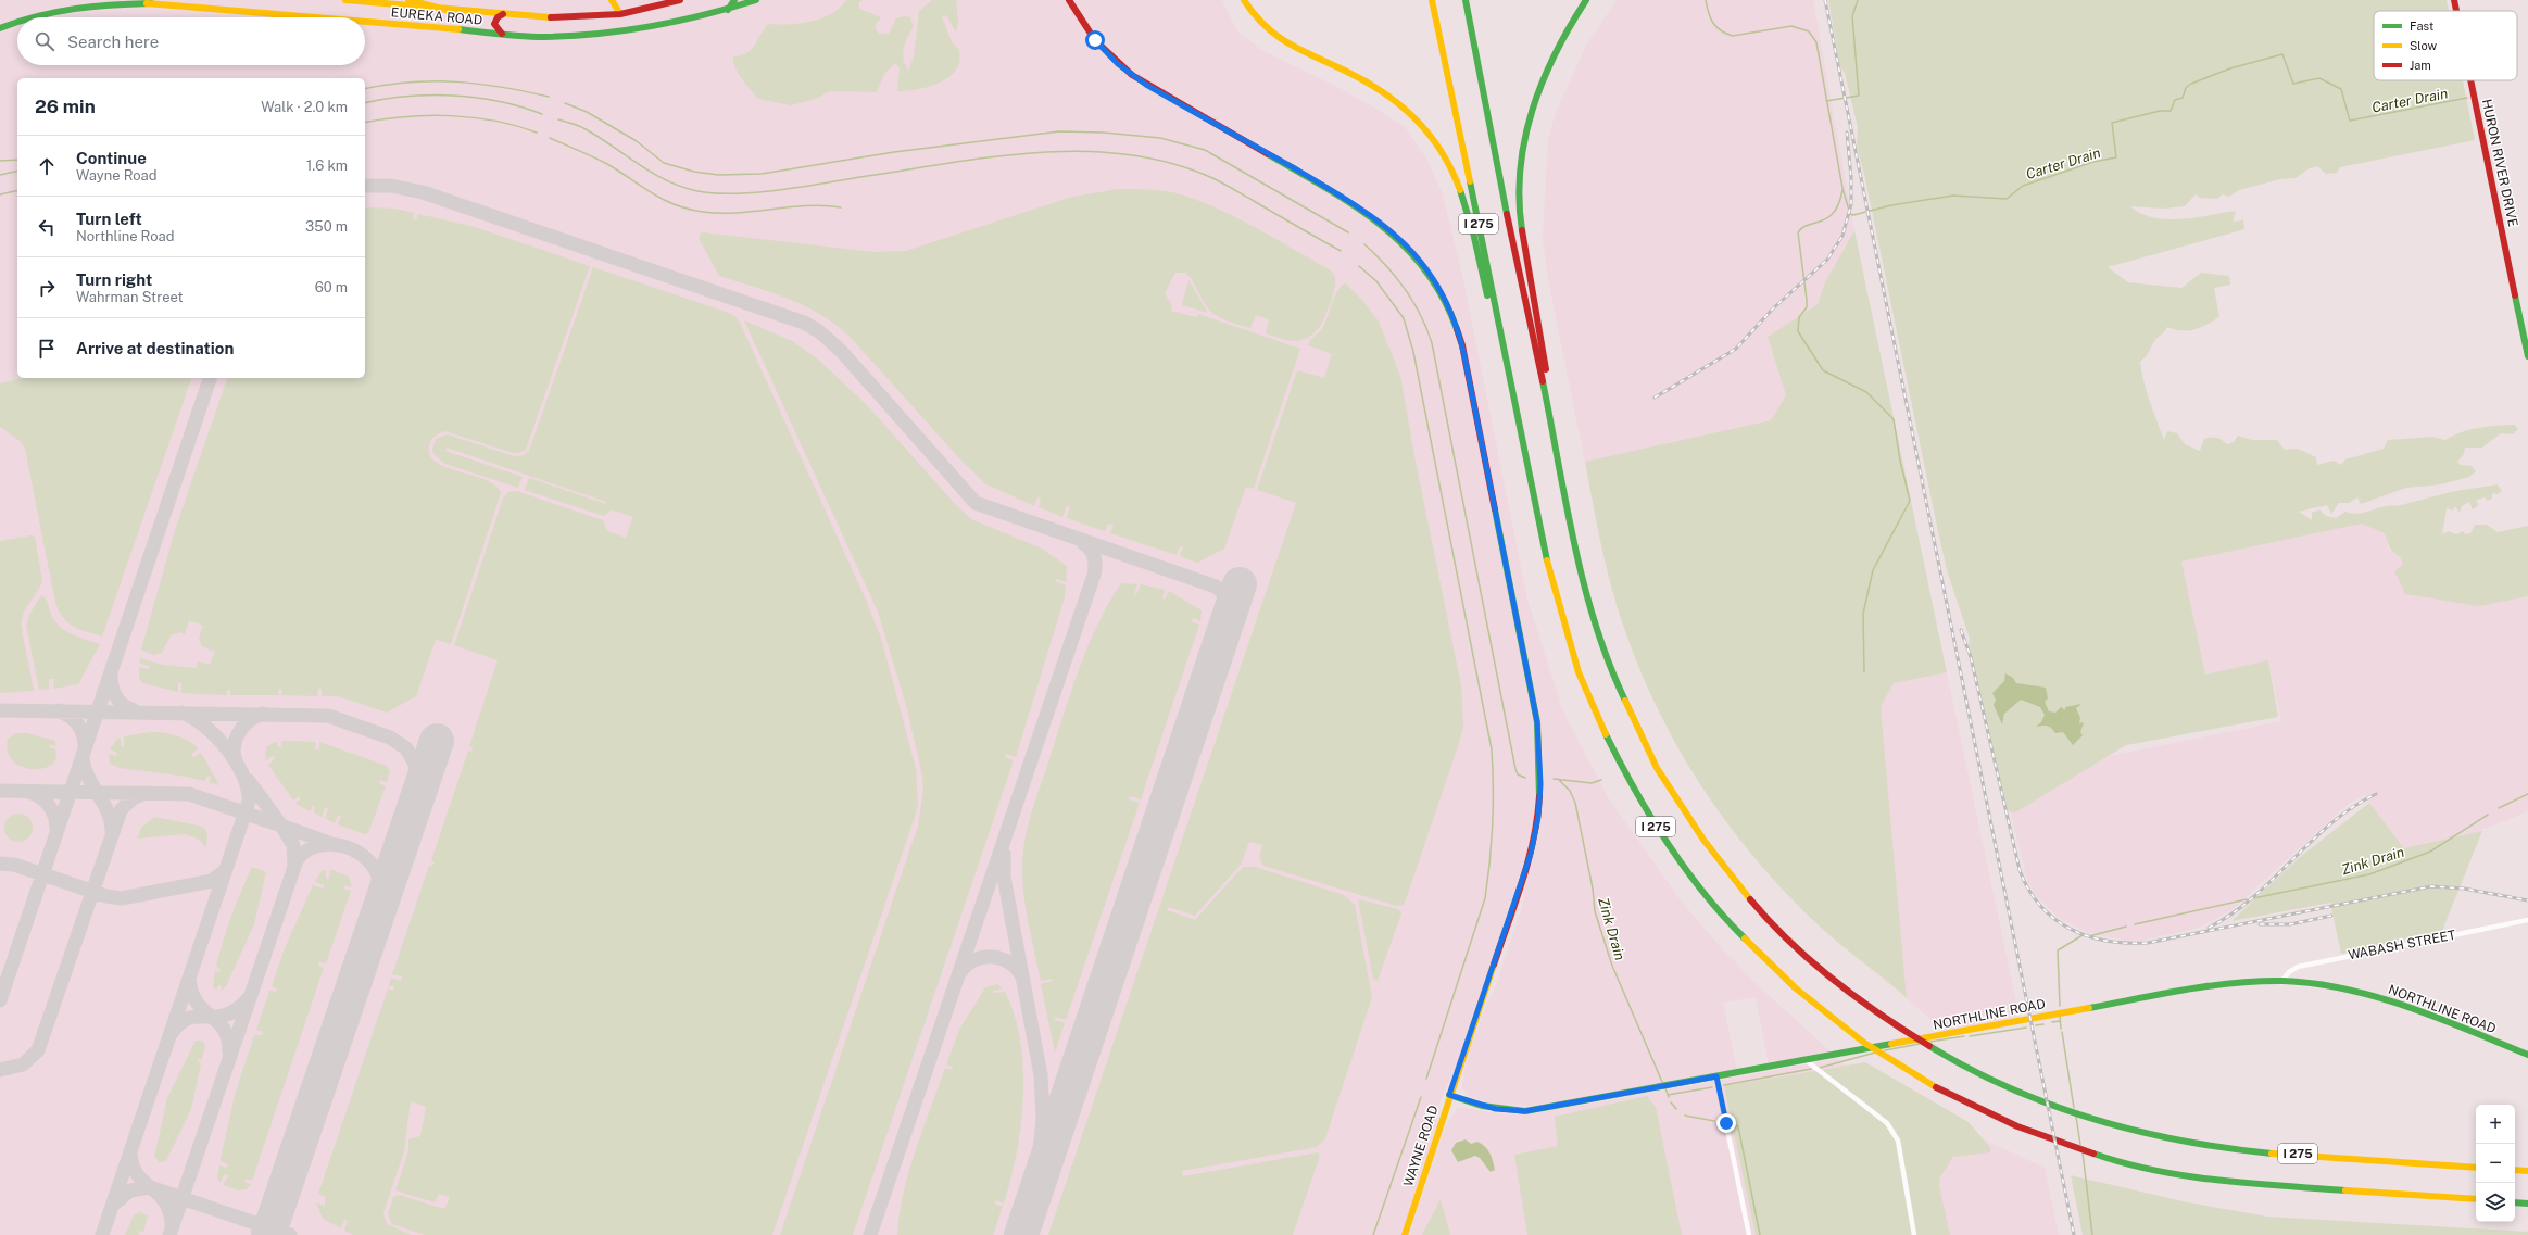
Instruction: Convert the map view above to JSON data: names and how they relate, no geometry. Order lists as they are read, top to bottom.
{
  "streets": {
    "main road": [
      "EUREKA ROAD",
      "HURON RIVER DRIVE",
      "I 275",
      "NORTHLINE ROAD",
      "WAYNE ROAD"
    ],
    "street": ["WABASH STREET"]
  },
  "crossings": [
    ["WABASH STREET", "NORTHLINE ROAD"],
    ["NORTHLINE ROAD", "WAYNE ROAD"]
  ],
  "water": ["Carter Drain", "Zink Drain"],
  "legend": ["Fast", "Slow", "Jam"],
  "page": {
    "search": "Search here",
    "heading": ["26 min", "Walk · 2.0 km"],
    "list": [
      ["Continue", "Wayne Road", "1.6 km"],
      ["Turn left", "Northline Road", "350 m"],
      ["Turn right", "Wahrman Street", "60 m"],
      "Arrive at destination"
    ],
    "map_buttons": ["+", "−"]
  }
}
